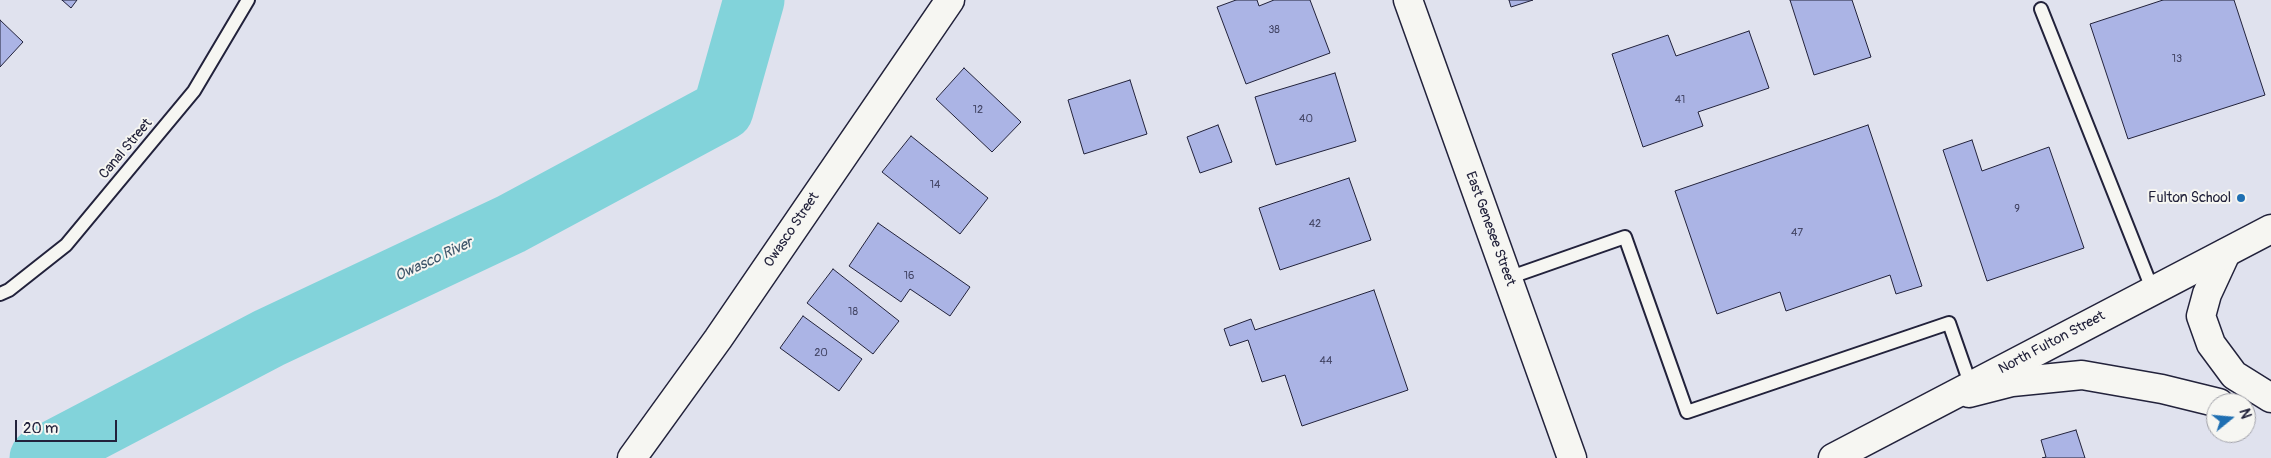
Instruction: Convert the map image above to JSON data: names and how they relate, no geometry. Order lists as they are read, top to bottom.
{
  "streets": {
    "main road": ["East Genesee Street", "Owasco Street", "North Fulton Street"],
    "lane": ["Canal Street"]
  },
  "water": ["Owasco River"],
  "places": ["Fulton School"],
  "house_numbers": [
    "38",
    "13",
    "41",
    "12",
    "40",
    "14",
    "9",
    "42",
    "47",
    "16",
    "18",
    "20",
    "44"
  ],
  "scale_bar": "20 m",
  "north": "right"
}
